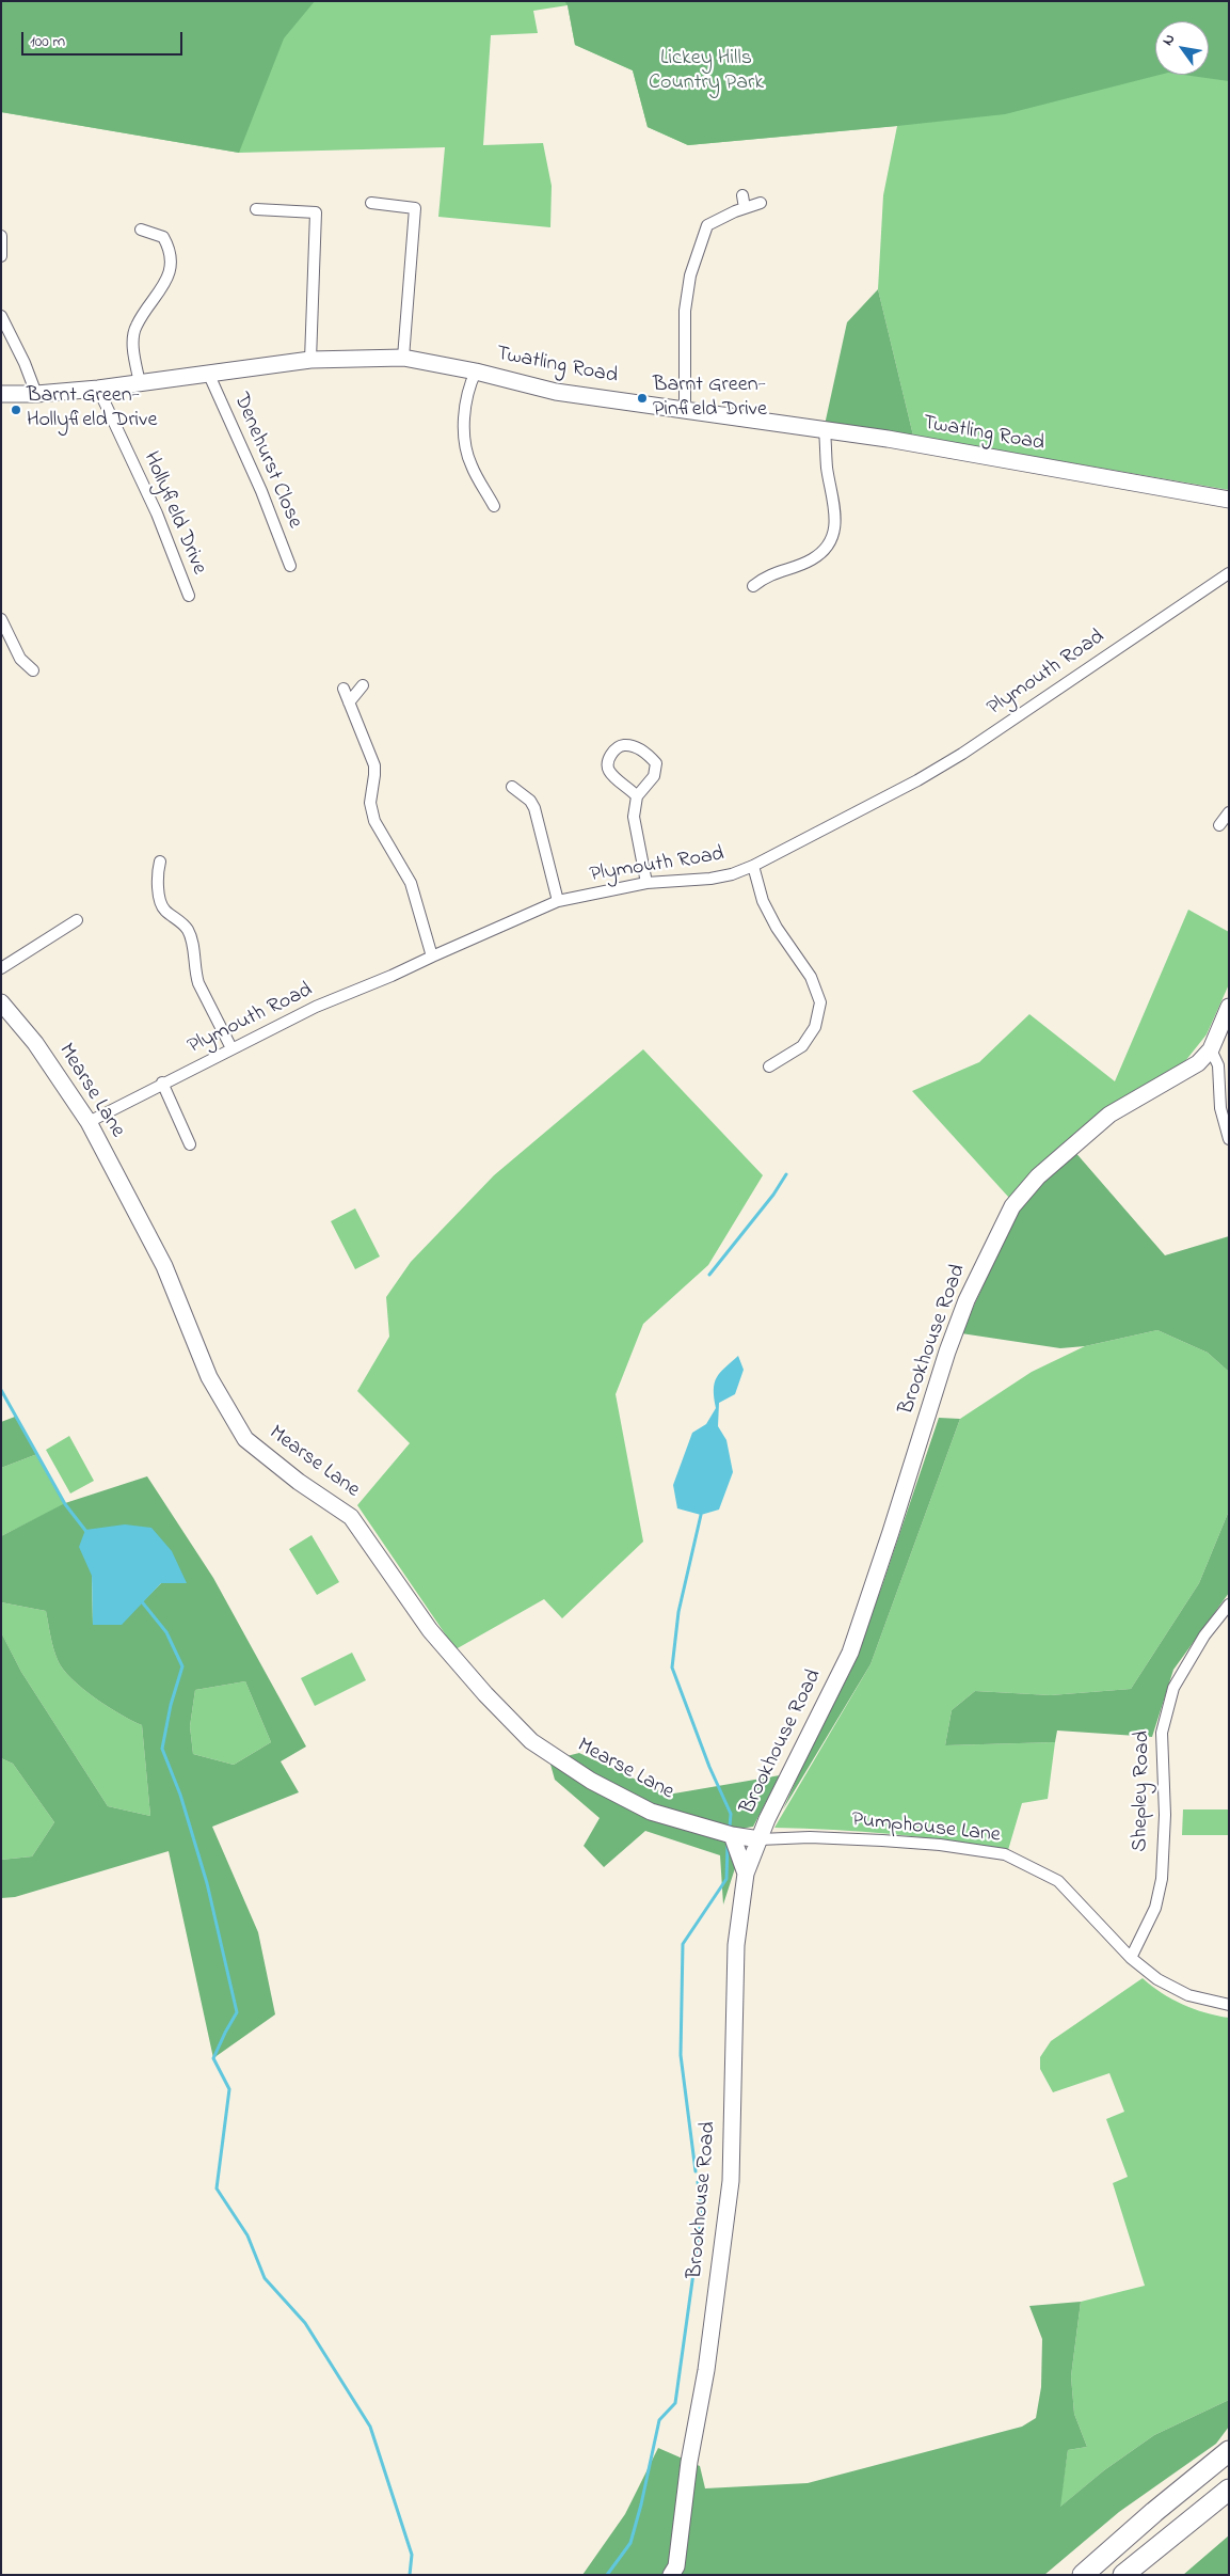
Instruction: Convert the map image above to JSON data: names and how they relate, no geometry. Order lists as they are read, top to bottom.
{
  "streets": {
    "street": [
      "Twatling Road",
      "Denehurst Close",
      "Hollyfield Drive",
      "Plymouth Road",
      "Mearse Lane",
      "Brookhouse Road",
      "Shepley Road",
      "Pumphouse Lane"
    ]
  },
  "crossings": [
    ["Twatling Road", "Denehurst Close"],
    ["Twatling Road", "Hollyfield Drive"],
    ["Plymouth Road", "Mearse Lane"],
    ["Mearse Lane", "Brookhouse Road"],
    ["Mearse Lane", "Pumphouse Lane"],
    ["Brookhouse Road", "Pumphouse Lane"],
    ["Shepley Road", "Pumphouse Lane"]
  ],
  "parks": ["Lickey Hills Country Park"],
  "places": ["Barnt Green- Pinfield Drive", "Barnt Green- Hollyfield Drive"],
  "scale_bar": "100 m",
  "north": "top left"
}
